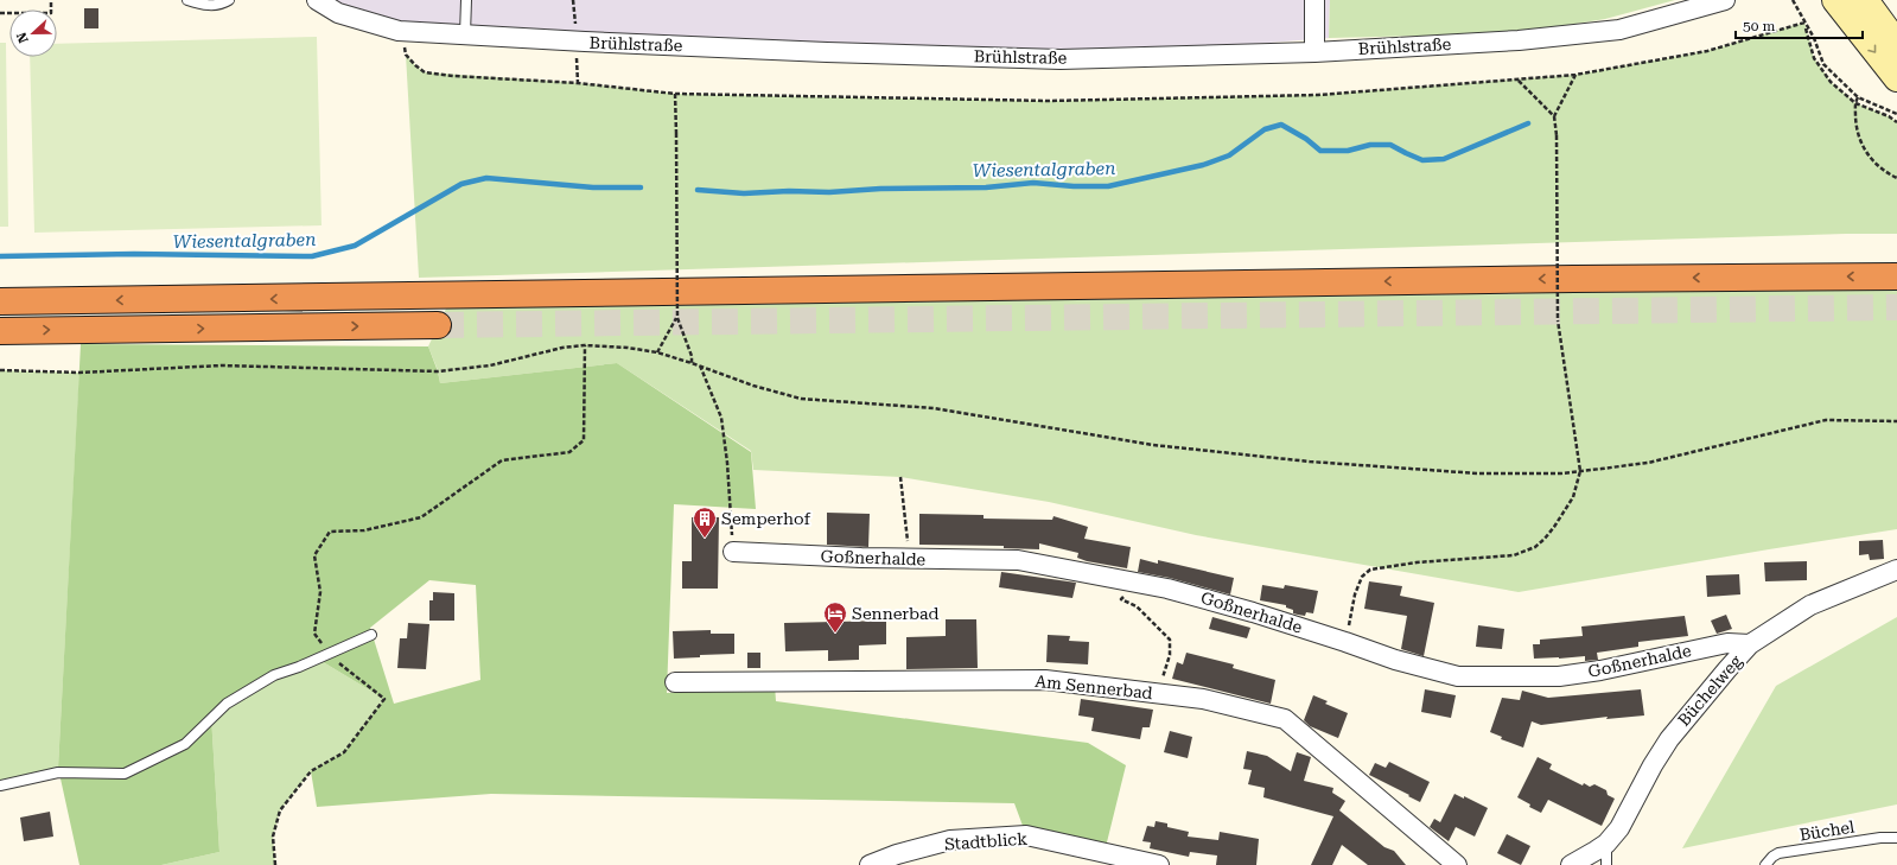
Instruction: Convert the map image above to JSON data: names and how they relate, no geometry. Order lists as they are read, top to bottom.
{
  "streets": {
    "street": [
      "Brühlstraße",
      "Goßnerhalde",
      "Am Sennerbad",
      "Büchelweg",
      "Stadtblick"
    ],
    "lane": ["Büchel"]
  },
  "crossings": [
    ["Goßnerhalde", "Büchelweg"]
  ],
  "water": ["Wiesentalgraben"],
  "places": {
    "building": ["Semperhof"],
    "hotel": ["Sennerbad"]
  },
  "scale_bar": "50 m",
  "north": "left"
}
